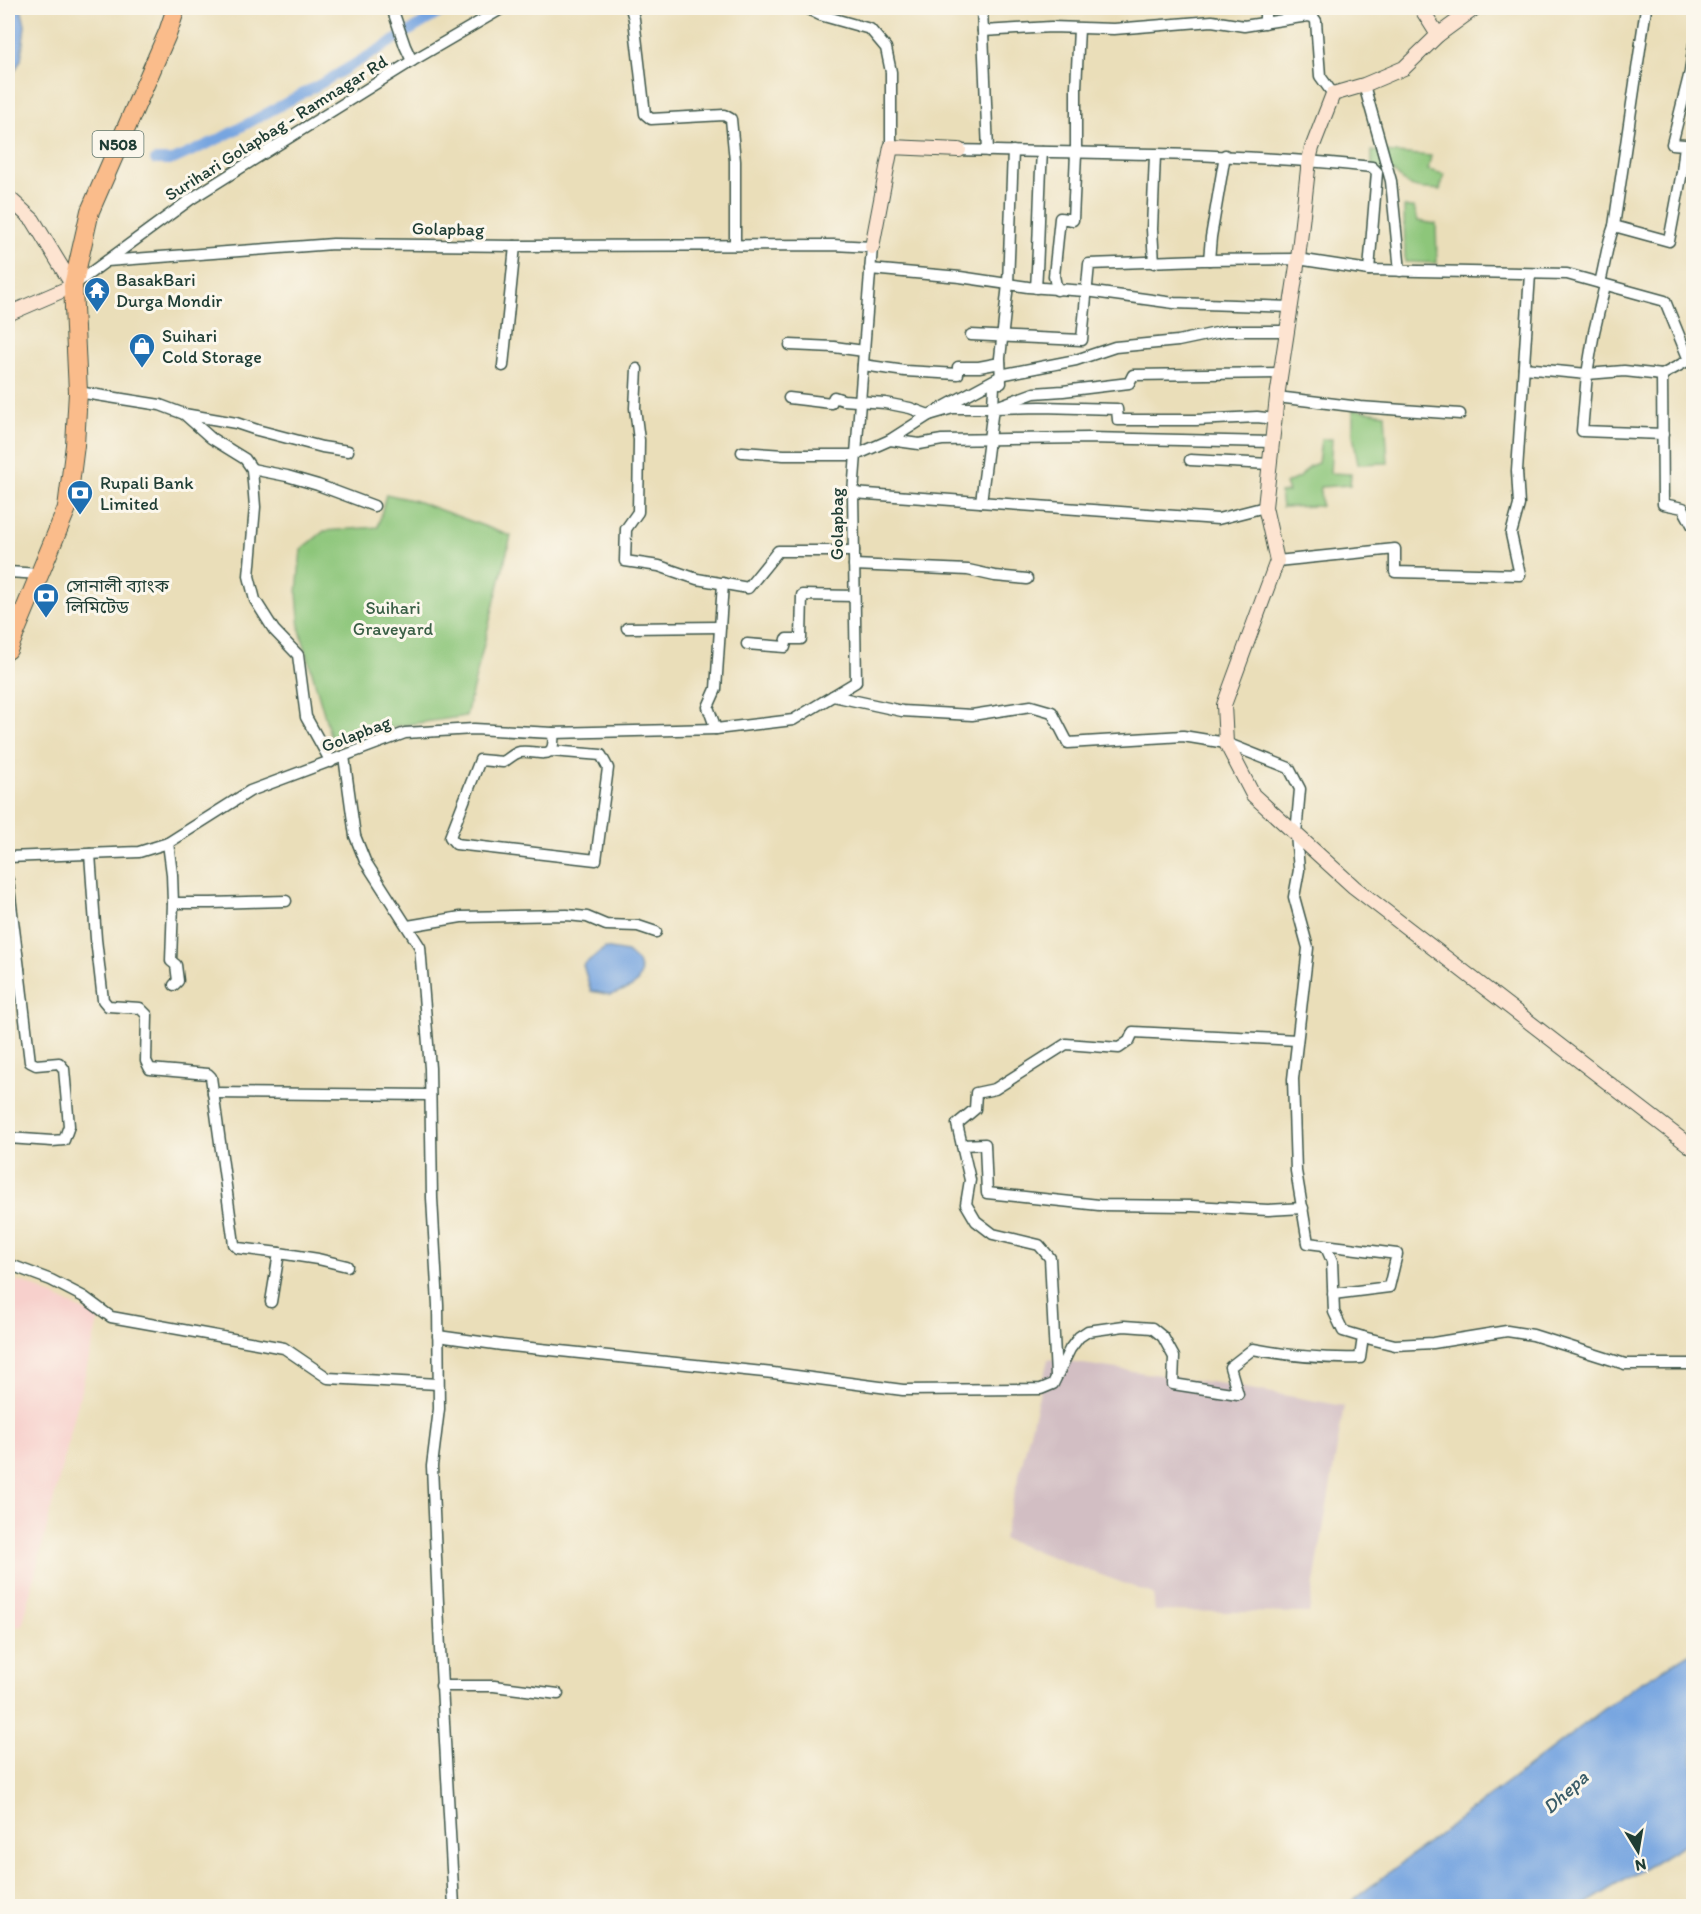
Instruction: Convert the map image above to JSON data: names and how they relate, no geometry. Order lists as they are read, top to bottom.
{
  "streets": {
    "highway": ["N508"],
    "street": ["Surihari Golapbag - Ramnagar Rd", "Golapbag"]
  },
  "crossings": [
    ["Surihari Golapbag - Ramnagar Rd", "N508"],
    ["Surihari Golapbag - Ramnagar Rd", "Golapbag"]
  ],
  "water": ["Dhepa"],
  "parks": ["Suihari Graveyard"],
  "places": {
    "temple": ["BasakBari Durga Mondir"],
    "shop": ["Suihari Cold Storage"],
    "bank": ["Rupali Bank Limited", "সোনালী ব্যাংক লিমিটেড"]
  },
  "north": "bottom"
}
